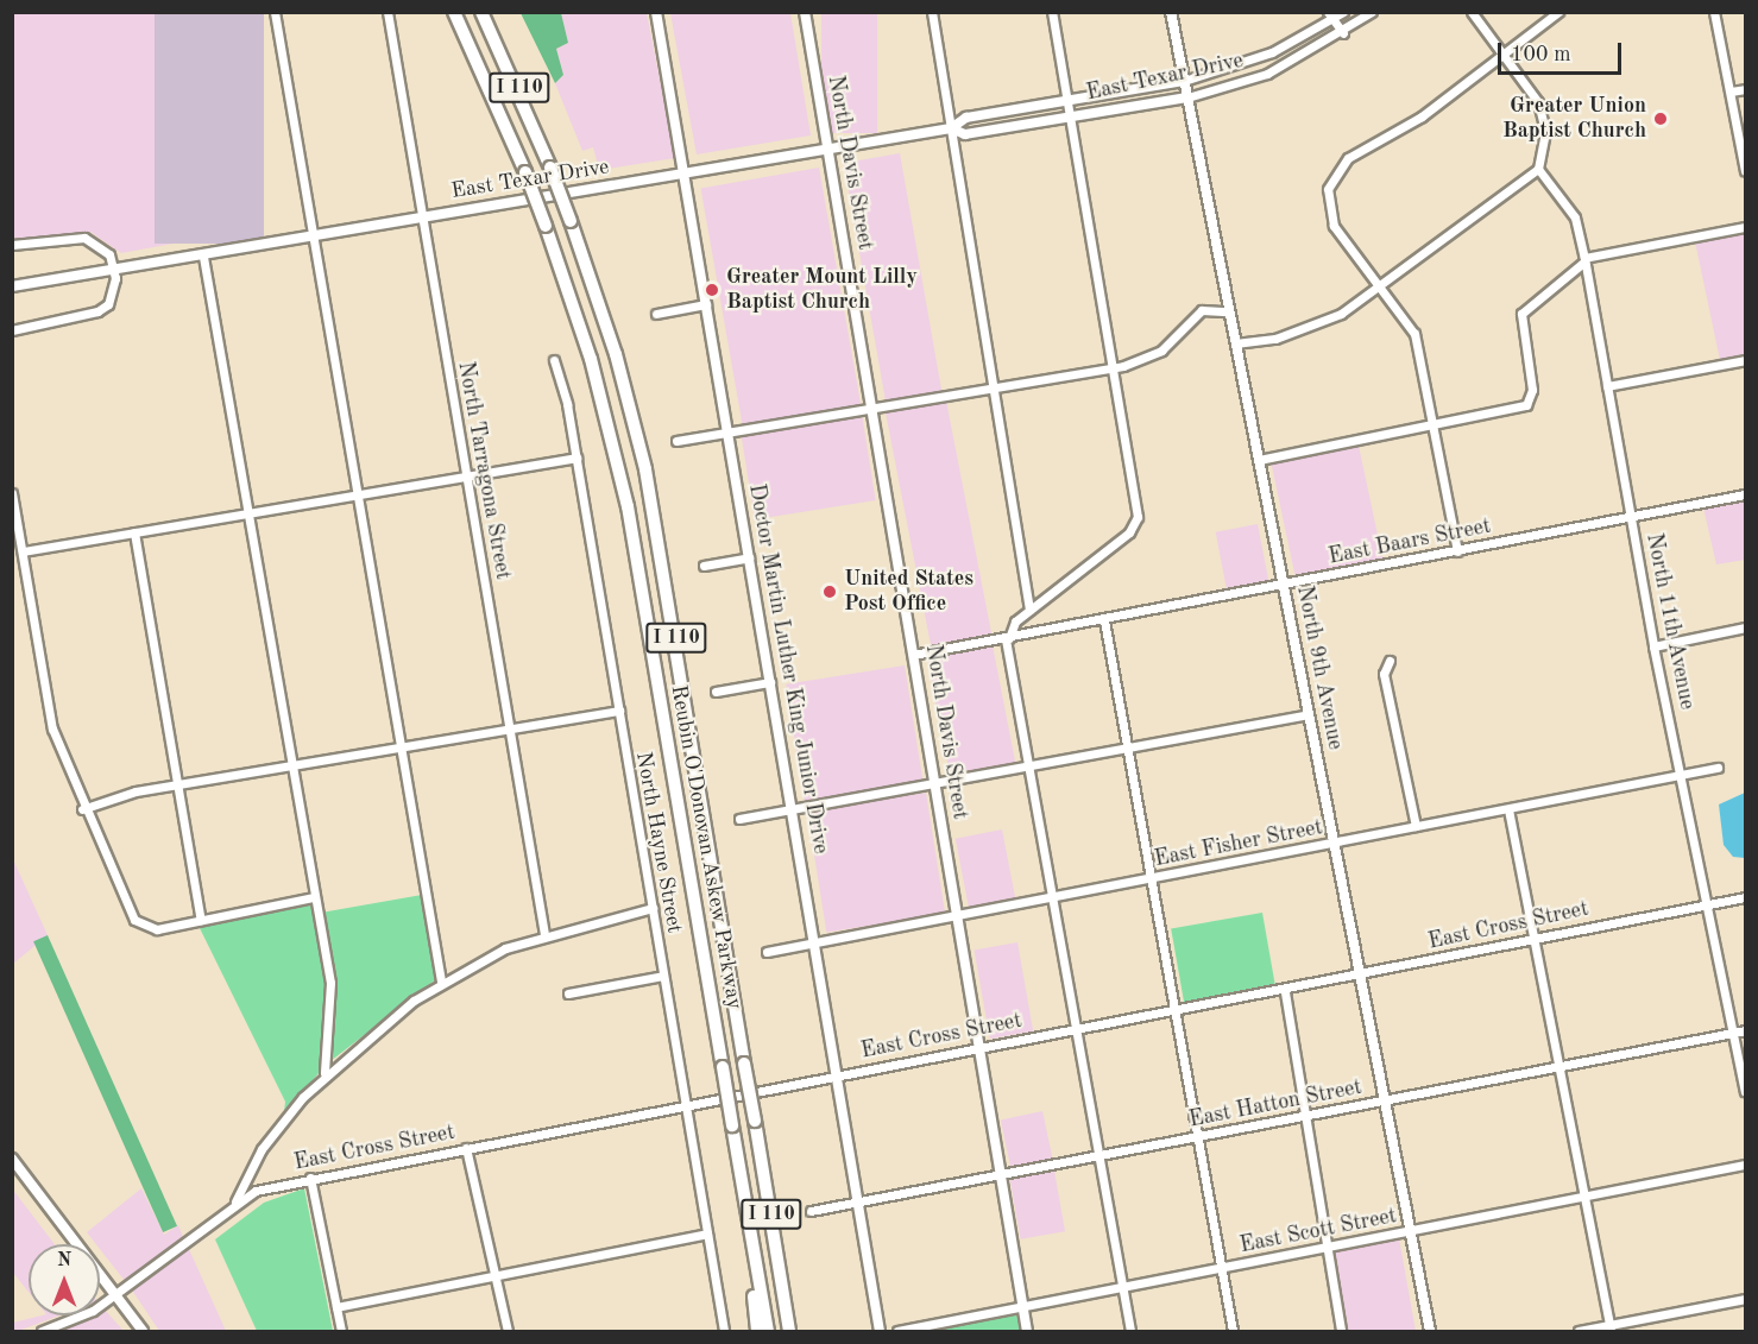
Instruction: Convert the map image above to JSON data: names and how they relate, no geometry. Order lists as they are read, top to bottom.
{
  "streets": {
    "highway": ["I 110", "Reubin O'Donovan Askew Parkway"],
    "main road": [
      "East Texar Drive",
      "North Davis Street",
      "North 9th Avenue",
      "Doctor Martin Luther King Junior Drive"
    ],
    "street": [
      "North Tarragona Street",
      "East Baars Street",
      "North 11th Avenue",
      "North Hayne Street",
      "East Fisher Street",
      "East Cross Street",
      "East Hatton Street",
      "East Scott Street"
    ]
  },
  "crossings": [
    ["East Texar Drive", "North Davis Street"],
    ["East Texar Drive", "North Tarragona Street"],
    ["East Texar Drive", "North 9th Avenue"],
    ["East Texar Drive", "Doctor Martin Luther King Junior Drive"],
    ["North Davis Street", "East Baars Street"],
    ["North Davis Street", "East Fisher Street"],
    ["North Davis Street", "East Cross Street"],
    ["North Davis Street", "East Hatton Street"],
    ["North Davis Street", "East Scott Street"],
    ["East Baars Street", "North 11th Avenue"],
    ["East Baars Street", "North 9th Avenue"],
    ["North 11th Avenue", "East Fisher Street"],
    ["North 11th Avenue", "East Cross Street"],
    ["North 11th Avenue", "East Hatton Street"],
    ["North 9th Avenue", "East Fisher Street"],
    ["North 9th Avenue", "East Cross Street"],
    ["North 9th Avenue", "East Hatton Street"],
    ["North 9th Avenue", "East Scott Street"],
    ["Doctor Martin Luther King Junior Drive", "East Fisher Street"],
    ["Doctor Martin Luther King Junior Drive", "East Cross Street"],
    ["Doctor Martin Luther King Junior Drive", "East Hatton Street"],
    ["North Hayne Street", "East Cross Street"]
  ],
  "places": ["Greater Union Baptist Church", "Greater Mount Lilly Baptist Church", "United States Post Office"],
  "scale_bar": "100 m",
  "north": "top"
}
